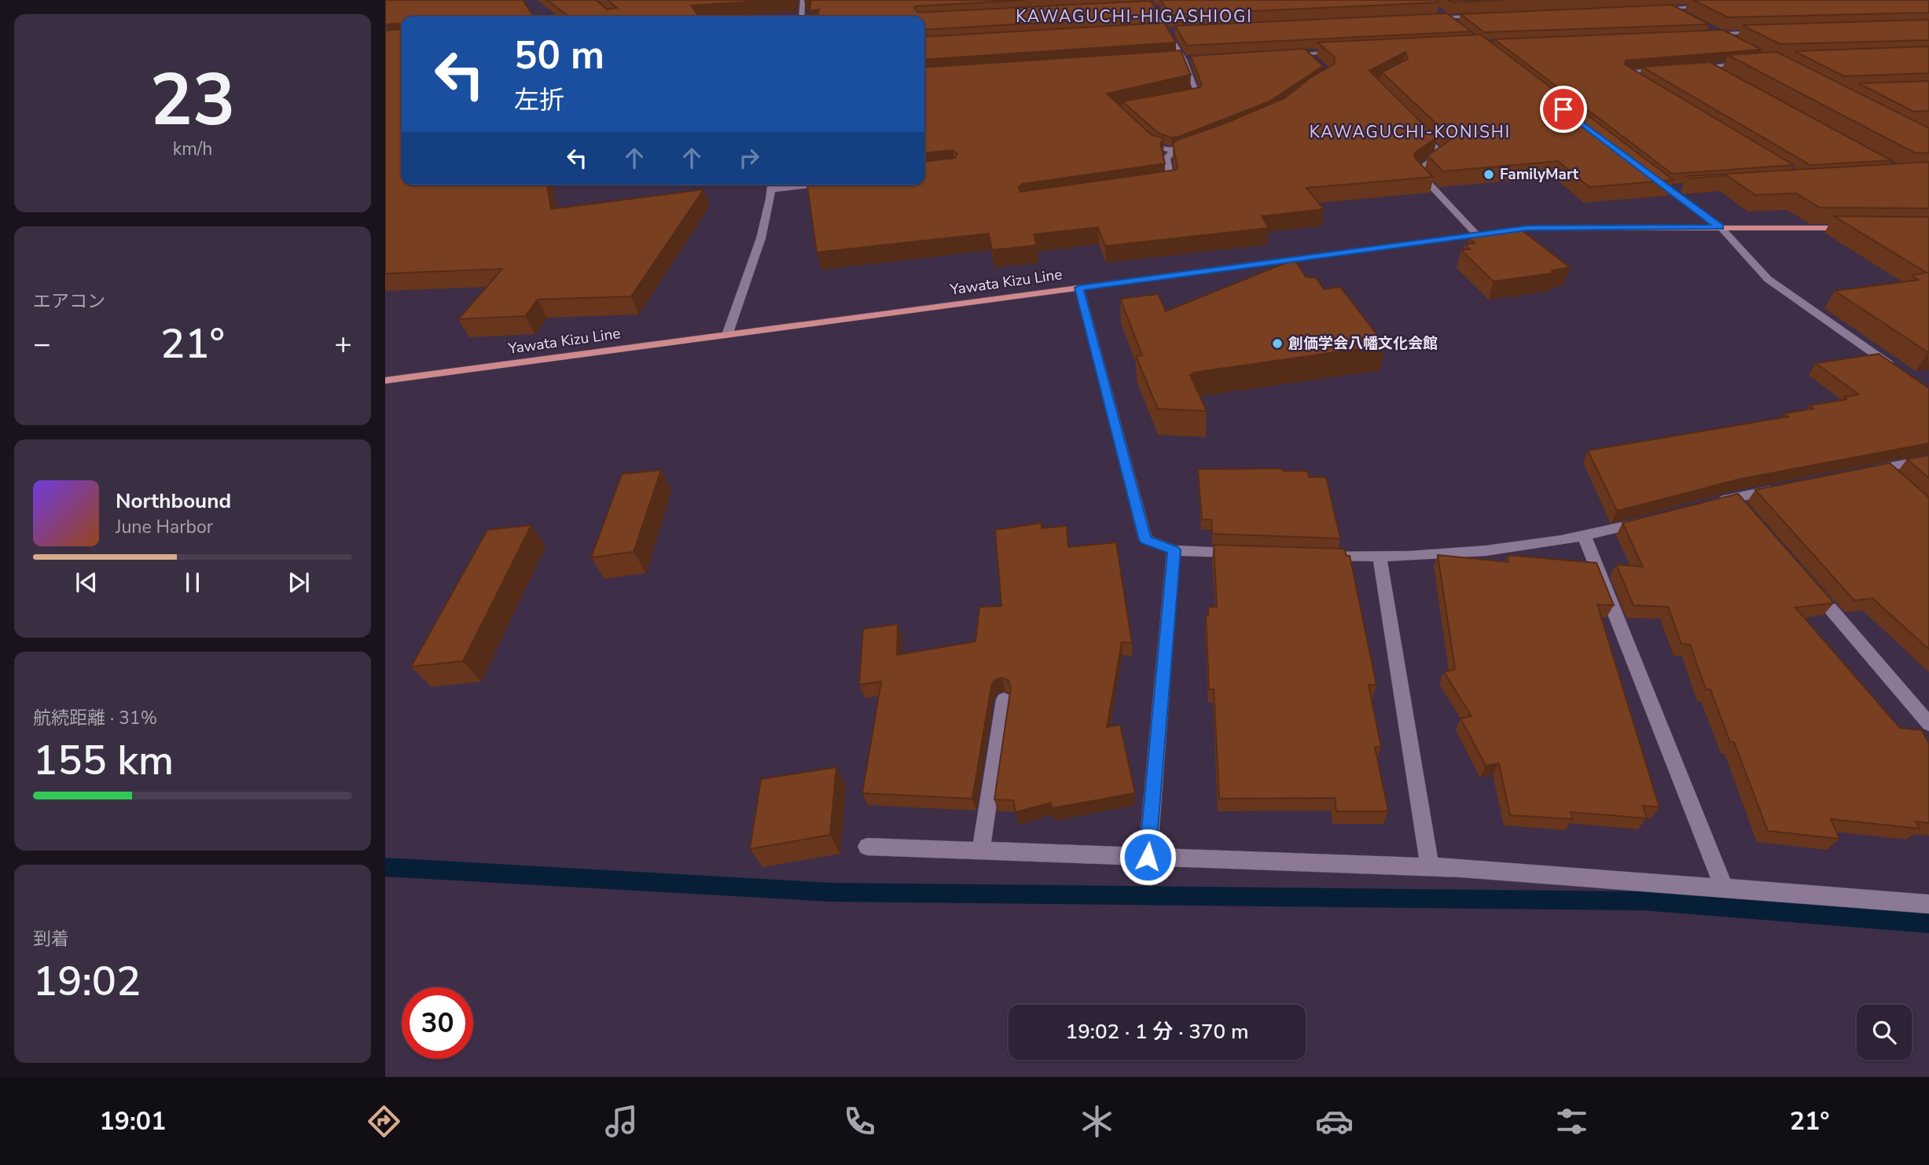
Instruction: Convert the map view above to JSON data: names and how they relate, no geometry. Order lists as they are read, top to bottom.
{
  "streets": {
    "main road": ["Yawata Kizu Line"]
  },
  "districts": ["KAWAGUCHI-HIGASHIOGI", "KAWAGUCHI-KONISHI"],
  "places": ["FamilyMart", "創価学会八幡文化会館"],
  "page": {
    "tile": [
      ["23", "km/h"],
      "エアコン",
      ["航続距離 · 31%", "155 km"],
      ["到着", "19:02"]
    ],
    "turn": ["50 m", "左折"],
    "heat": ["−", "21°", "+"],
    "song": ["Northbound", "June Harbor"],
    "limit": "30",
    "trip": "19:02 · 1 分 · 370 m",
    "tabs": ["19:01", "21°"]
  }
}
